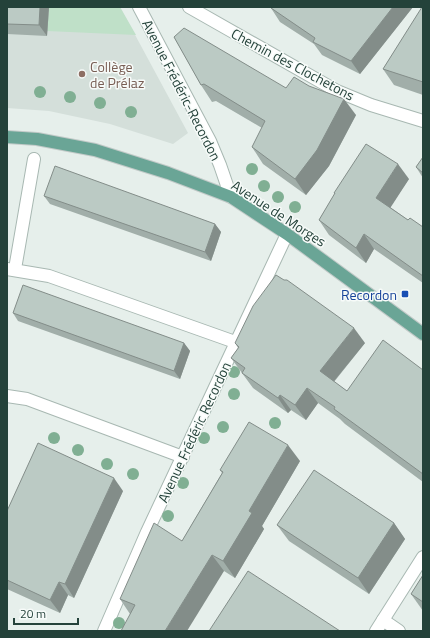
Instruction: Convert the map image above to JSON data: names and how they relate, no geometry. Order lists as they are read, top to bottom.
{
  "streets": {
    "main road": ["Avenue de Morges"],
    "street": ["Chemin des Clochetons", "Avenue Frédéric-Recordon", "Avenue Frédéric Recordon"]
  },
  "crossings": [
    ["Avenue Frédéric-Recordon", "Avenue de Morges"],
    ["Avenue de Morges", "Avenue Frédéric Recordon"]
  ],
  "places": {
    "other": ["Collège de Prélaz"],
    "transit": ["Recordon"]
  },
  "scale_bar": "20 m"
}
